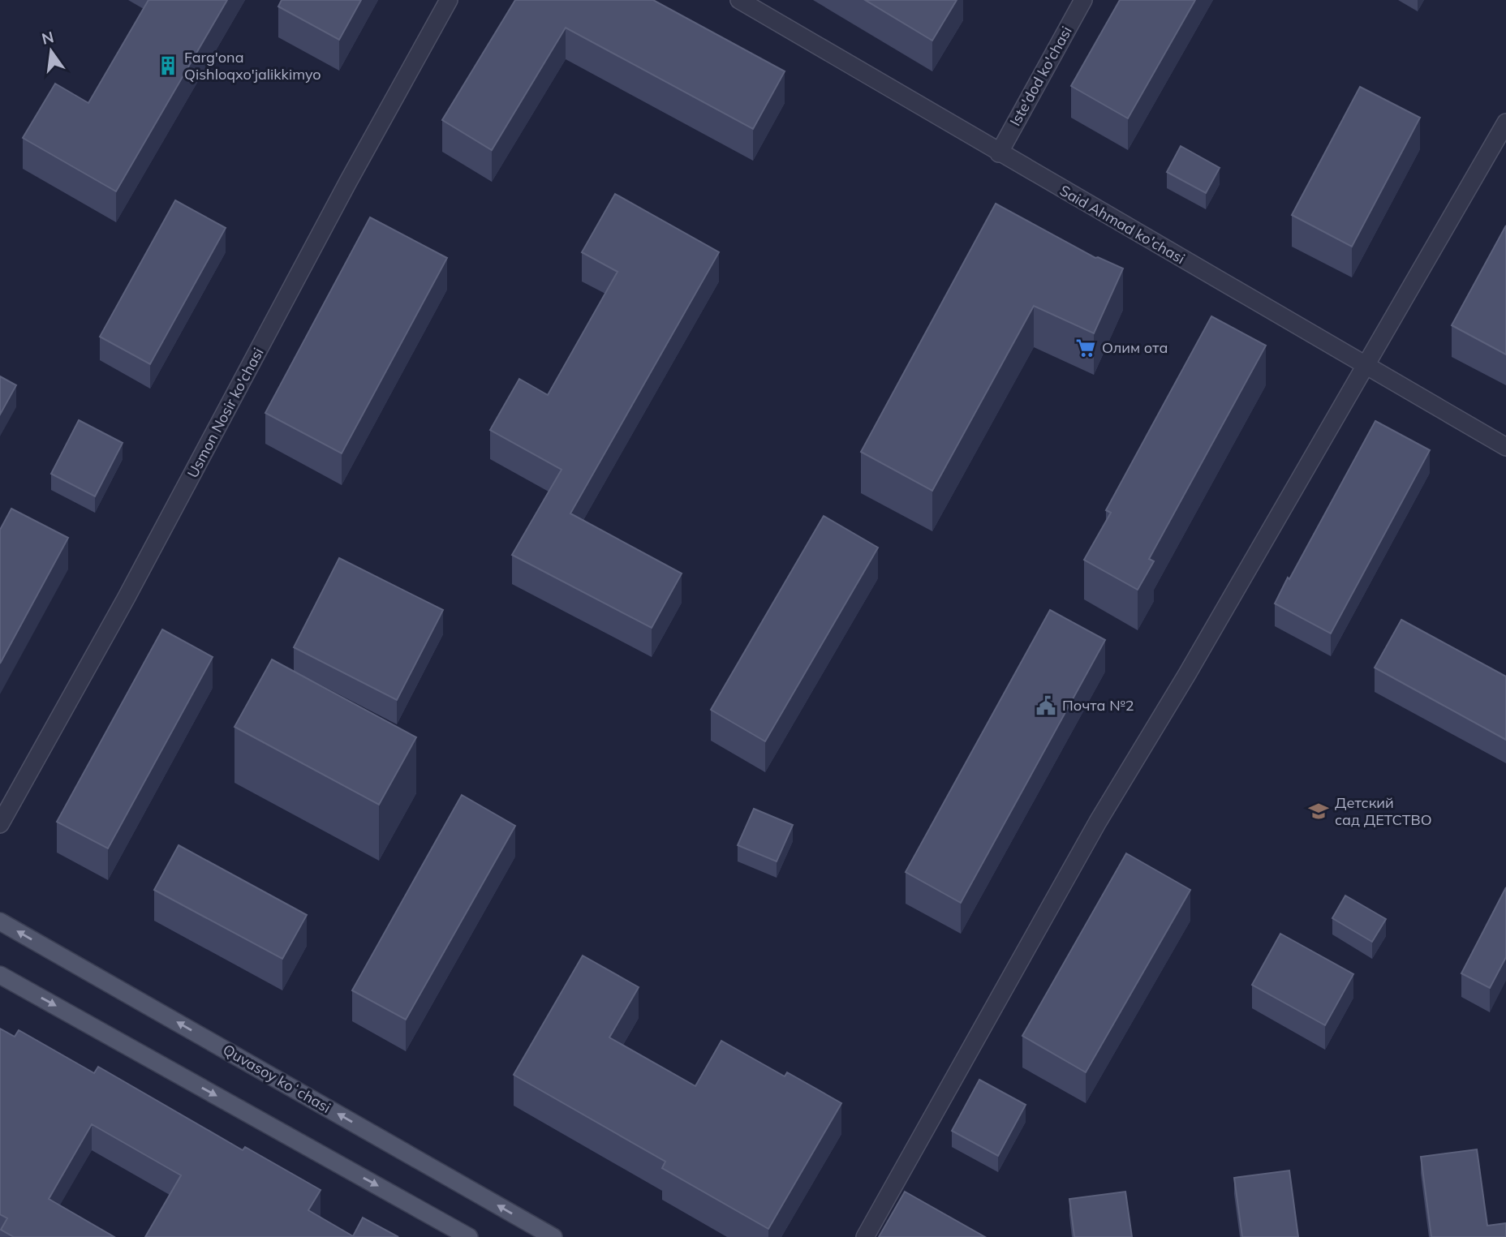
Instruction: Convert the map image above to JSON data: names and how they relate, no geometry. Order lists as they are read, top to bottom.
{
  "streets": {
    "main road": ["Quvasoy koʻchasi"],
    "street": ["Iste'dod ko'chasi", "Said Ahmad ko'chasi", "Usmon Nosir ko'chasi"]
  },
  "crossings": [
    ["Iste'dod ko'chasi", "Said Ahmad ko'chasi"]
  ],
  "places": {
    "building": ["Farg'ona Qishloqxo'jalikkimyo"],
    "supermarket": ["Олим ота"],
    "public building": ["Почта №2"],
    "school or university": ["Детский сад ДЕТСТВО"]
  },
  "north": "top"
}
